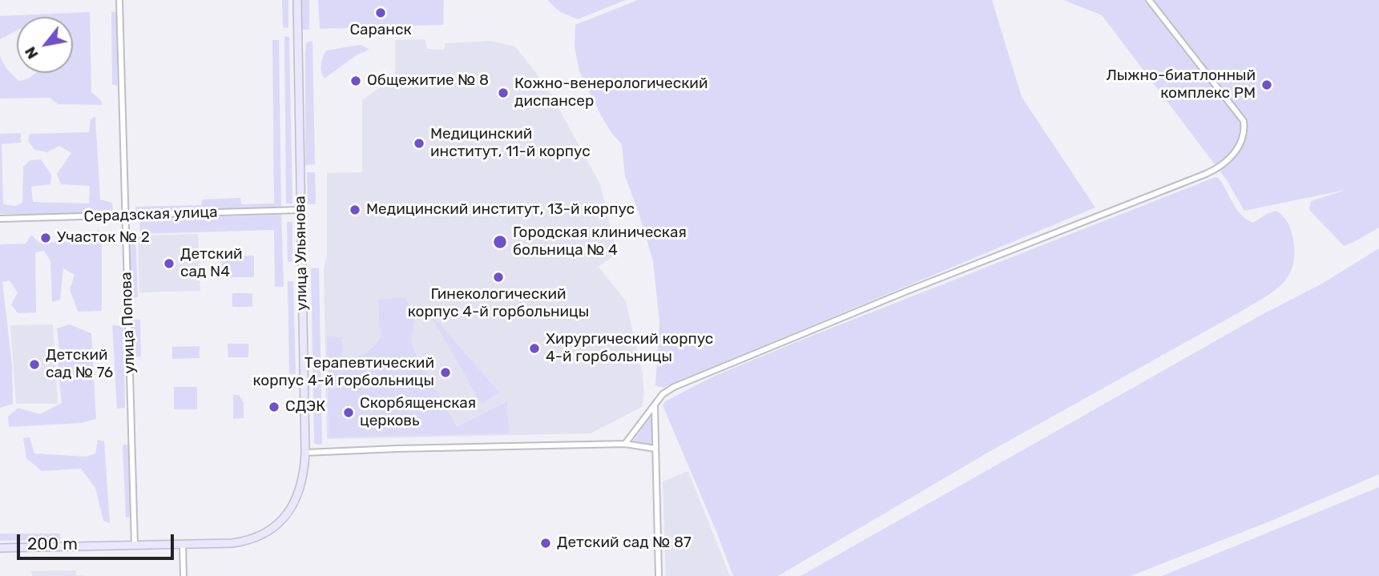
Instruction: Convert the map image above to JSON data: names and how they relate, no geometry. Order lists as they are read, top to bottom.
{
  "streets": {
    "main road": ["улица Ульянова"],
    "street": ["Серадзская улица", "улица Попова"]
  },
  "crossings": [
    ["Серадзская улица", "улица Ульянова"],
    ["Серадзская улица", "улица Попова"]
  ],
  "places": [
    "Саранск",
    "Общежитие № 8",
    "Лыжно-биатлонный комплекс РМ",
    "Кожно-венерологический диспансер",
    "Медицинский институт, 11-й корпус",
    "Медицинский институт, 13-й корпус",
    "Участок № 2",
    "Городская клиническая больница № 4",
    "Детский сад N4",
    "Гинекологический корпус 4-й горбольницы",
    "Хирургический корпус 4-й горбольницы",
    "Детский сад № 76",
    "Терапевтический корпус 4-й горбольницы",
    "СДЭК",
    "Скорбященская церковь",
    "Детский сад № 87"
  ],
  "scale_bar": "200 m",
  "north": "bottom left"
}
